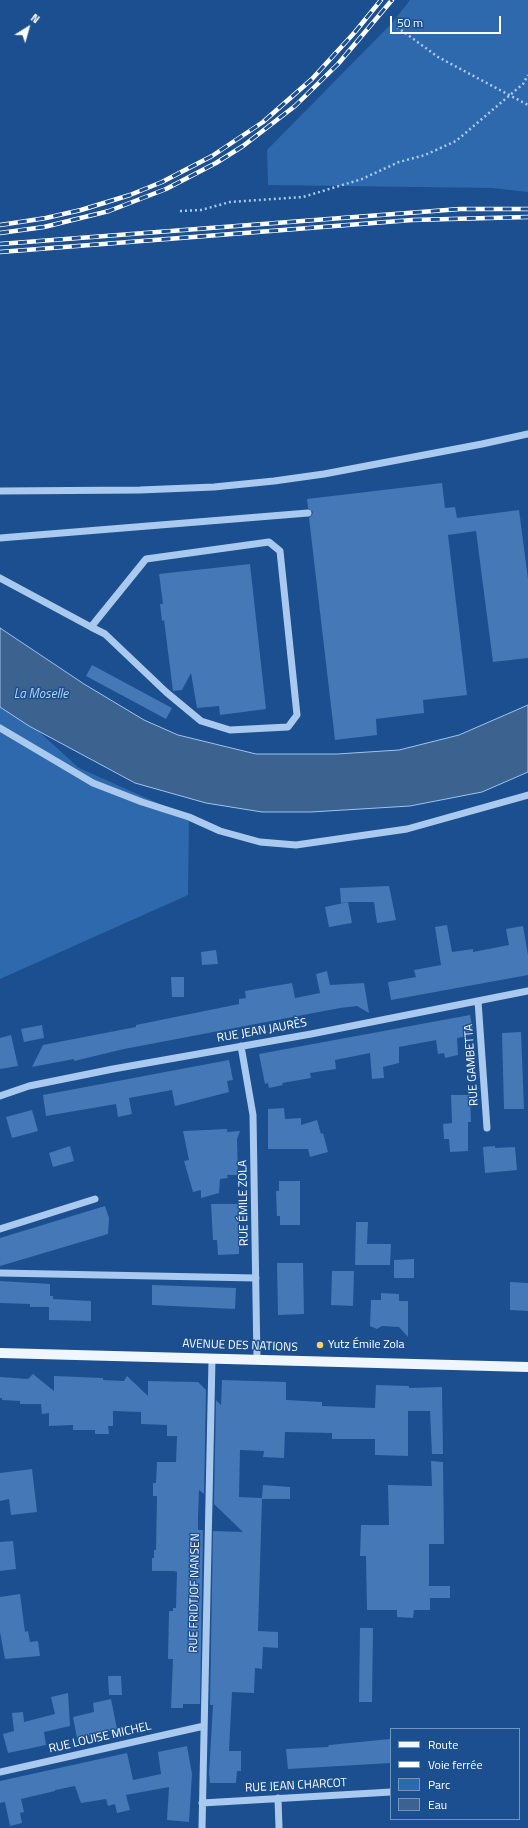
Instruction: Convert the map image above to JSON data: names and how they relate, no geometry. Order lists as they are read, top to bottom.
{
  "streets": {
    "main road": ["AVENUE DES NATIONS"],
    "street": [
      "RUE JEAN JAURÈS",
      "RUE GAMBETTA",
      "RUE ÉMILE ZOLA",
      "RUE FRIDTJOF NANSEN",
      "RUE LOUISE MICHEL",
      "RUE JEAN CHARCOT"
    ]
  },
  "crossings": [
    ["RUE JEAN JAURÈS", "RUE GAMBETTA"],
    ["RUE JEAN JAURÈS", "RUE ÉMILE ZOLA"],
    ["RUE ÉMILE ZOLA", "AVENUE DES NATIONS"],
    ["AVENUE DES NATIONS", "RUE FRIDTJOF NANSEN"],
    ["RUE FRIDTJOF NANSEN", "RUE LOUISE MICHEL"],
    ["RUE FRIDTJOF NANSEN", "RUE JEAN CHARCOT"]
  ],
  "water": ["La Moselle"],
  "places": ["Yutz Émile Zola"],
  "legend": [
    "Route",
    "Voie ferrée",
    "Parc",
    "Eau"
  ],
  "scale_bar": "50 m",
  "north": "top right"
}
